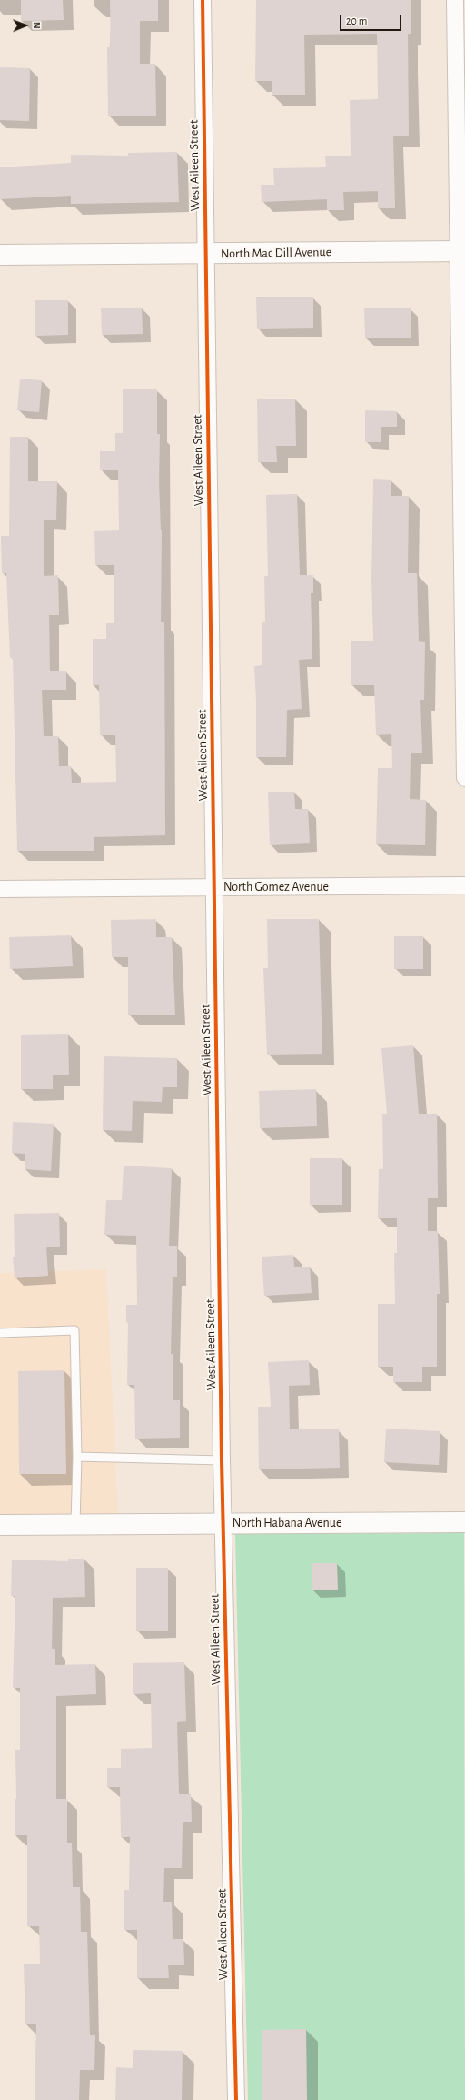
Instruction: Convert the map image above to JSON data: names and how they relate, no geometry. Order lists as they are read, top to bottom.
{
  "streets": {
    "street": [
      "West Aileen Street",
      "North Mac Dill Avenue",
      "North Gomez Avenue",
      "North Habana Avenue"
    ]
  },
  "crossings": [
    ["West Aileen Street", "North Mac Dill Avenue"],
    ["West Aileen Street", "North Gomez Avenue"],
    ["West Aileen Street", "North Habana Avenue"]
  ],
  "scale_bar": "20 m",
  "north": "right"
}
